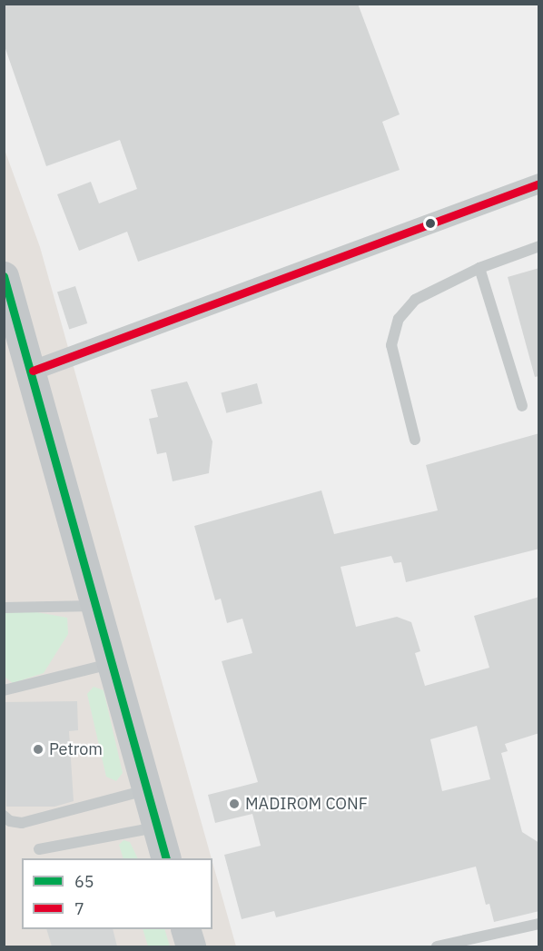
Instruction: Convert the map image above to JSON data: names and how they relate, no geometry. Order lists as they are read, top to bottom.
{
  "places": ["Petrom", "MADIROM CONF"],
  "lines": ["transit line 7", "transit line 65"],
  "legend": ["65", "7"]
}
